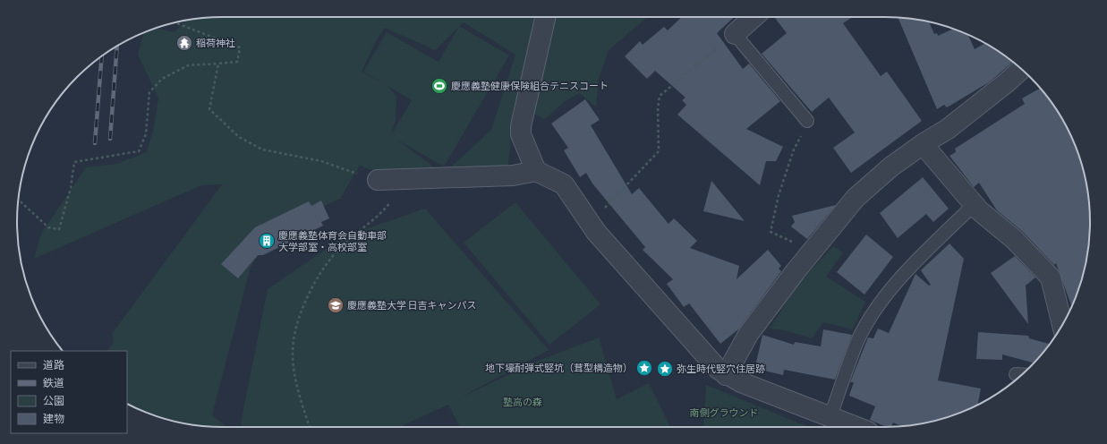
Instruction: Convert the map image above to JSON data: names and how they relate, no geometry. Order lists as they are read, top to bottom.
{
  "parks": ["塾高の森", "南側グラウンド"],
  "places": {
    "temple": ["稲荷神社"],
    "sports": ["慶應義塾健康保険組合テニスコート"],
    "building": ["慶應義塾体育会自動車部 大学部室・高校部室"],
    "school or university": ["慶應義塾大学 日吉キャンパス"],
    "place": ["地下壕耐弾式竪坑（茸型構造物）", "弥生時代竪穴住居跡"]
  },
  "legend": [
    "道路",
    "鉄道",
    "公園",
    "建物"
  ]
}
